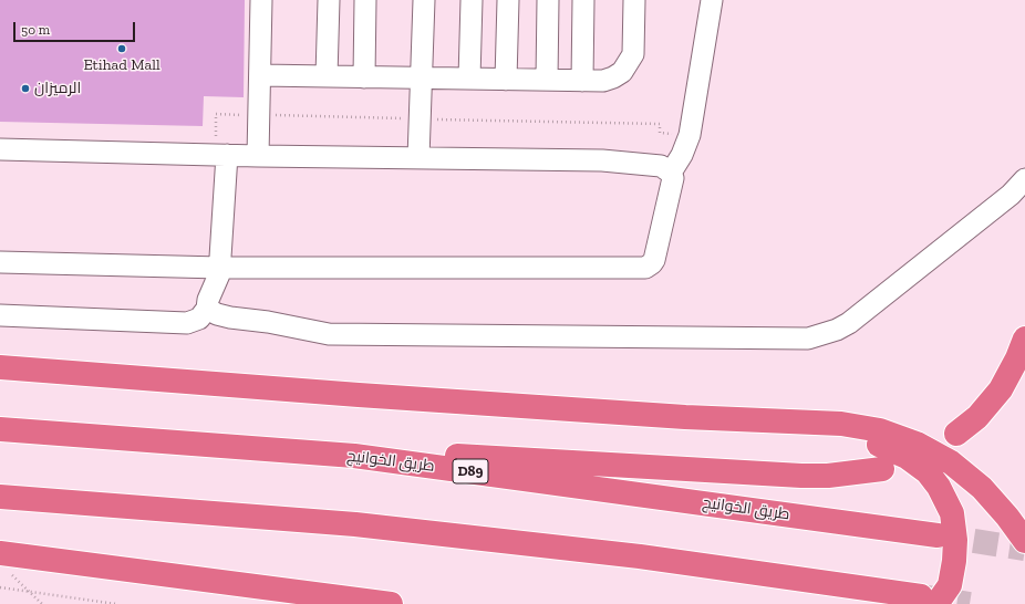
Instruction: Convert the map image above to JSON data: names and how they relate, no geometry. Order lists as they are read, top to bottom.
{
  "streets": {
    "highway": ["طريق الخوانيج", "D89"]
  },
  "places": ["Etihad Mall", "الرميزان"],
  "scale_bar": "50 m"
}
